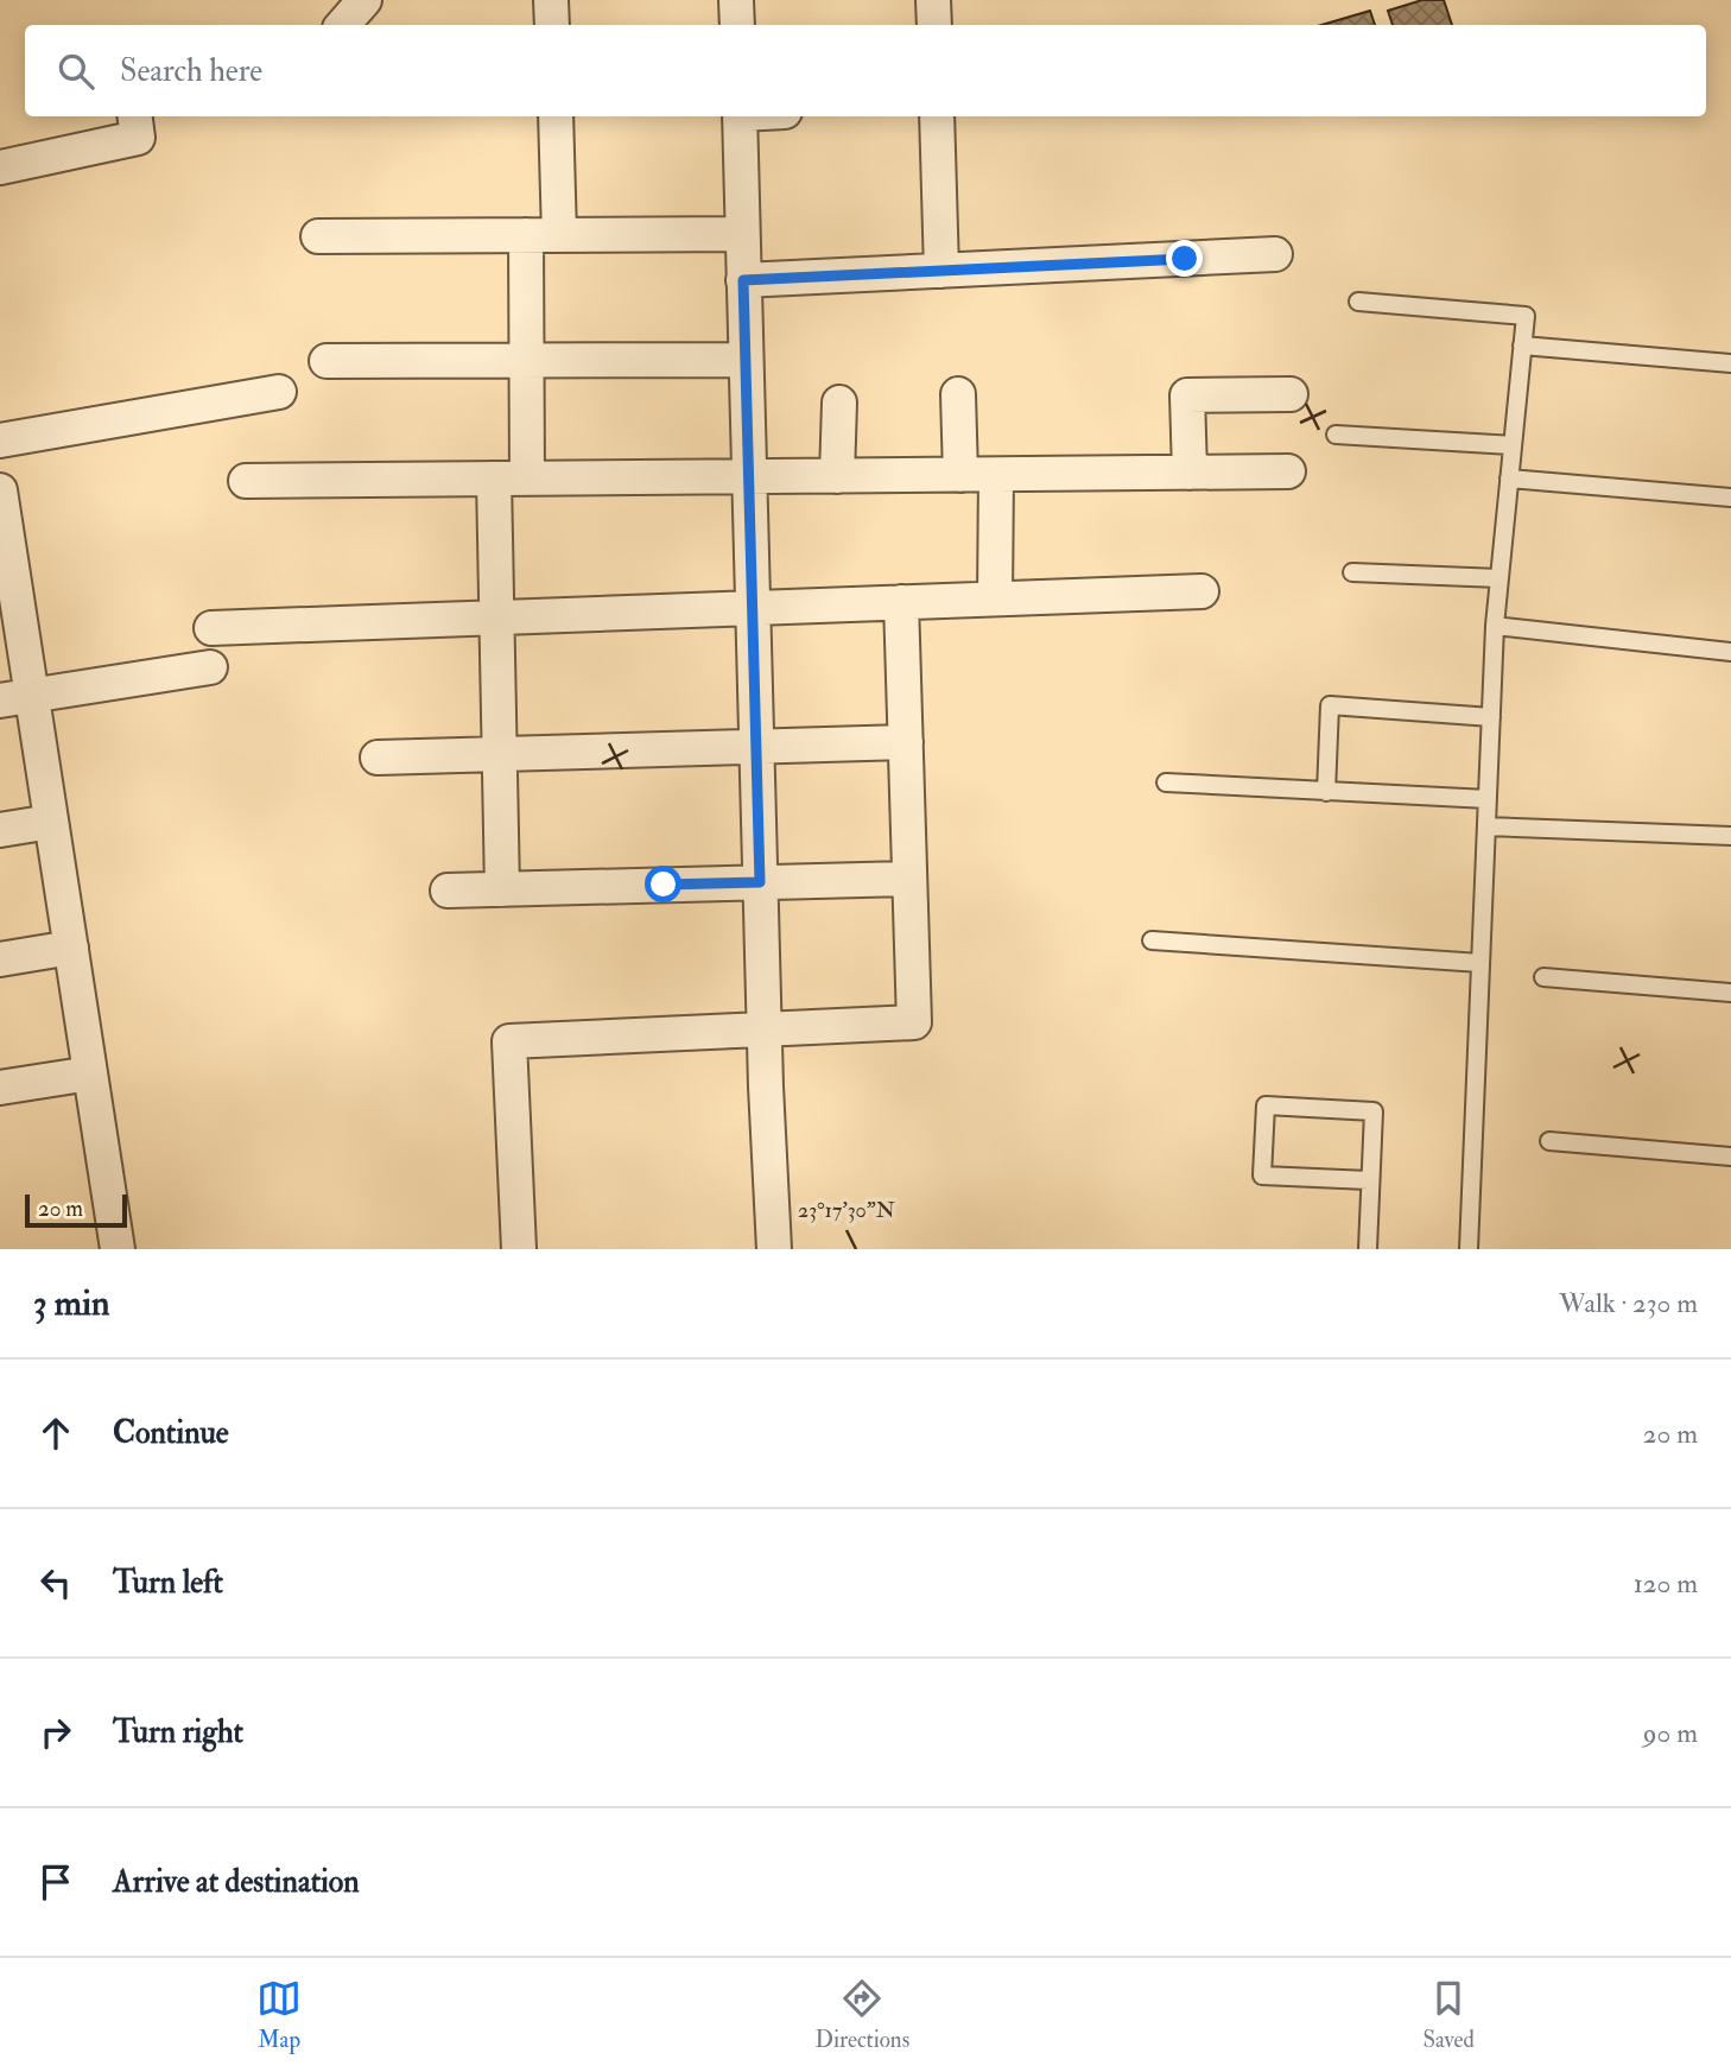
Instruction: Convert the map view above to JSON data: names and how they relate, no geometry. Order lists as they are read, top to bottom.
{
  "scale_bar": "20 m",
  "page": {
    "search": "Search here",
    "scale": "20 m",
    "heading": ["3 min", "Walk · 230 m"],
    "list": [
      ["Continue", "20 m"],
      ["Turn left", "120 m"],
      ["Turn right", "90 m"],
      "Arrive at destination"
    ],
    "nav": ["Map", "Directions", "Saved"]
  },
  "coordinates": ["23°17'30\"N"]
}
